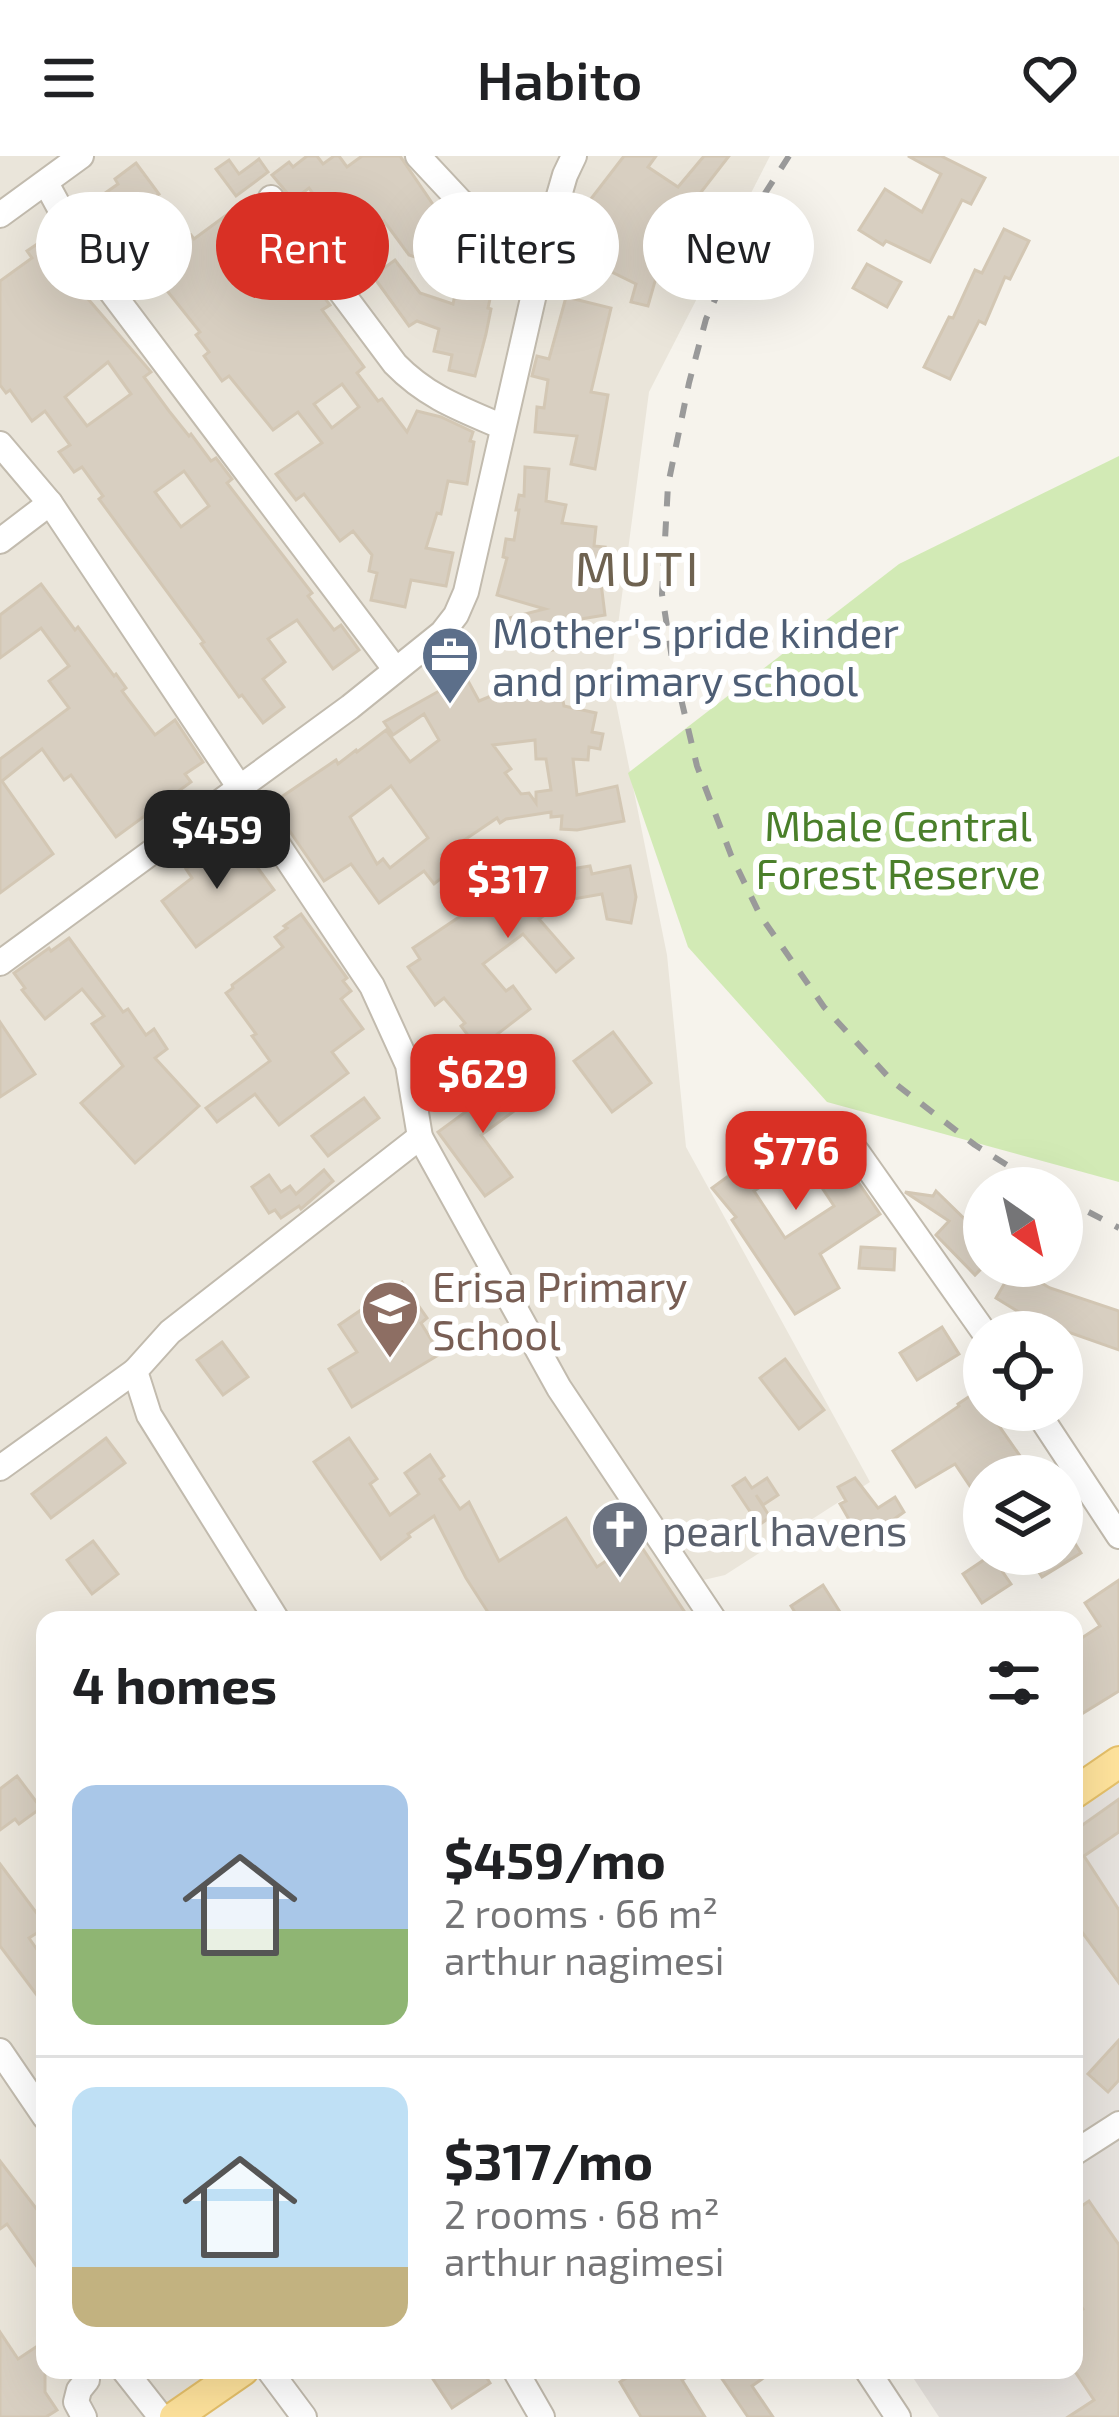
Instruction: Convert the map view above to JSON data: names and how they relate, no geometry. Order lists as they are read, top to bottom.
{
  "districts": ["MUTI"],
  "parks": ["Mbale Central Forest Reserve"],
  "places": {
    "office": ["Mother's pride kinder and primary school"],
    "school or university": ["Erisa Primary School"],
    "church": ["pearl havens"]
  },
  "north": "bottom right",
  "page": {
    "header": "Habito",
    "chip": [
      "Buy",
      "Rent",
      "Filters",
      "New"
    ],
    "price": [
      "$459",
      "$317",
      "$629",
      "$776"
    ],
    "heading": "4 homes",
    "list": [
      {
        "name": "$459/mo",
        "note": "2 rooms · 66 m² · arthur nagimesi"
      },
      {
        "name": "$317/mo",
        "note": "2 rooms · 68 m² · arthur nagimesi"
      }
    ]
  }
}
